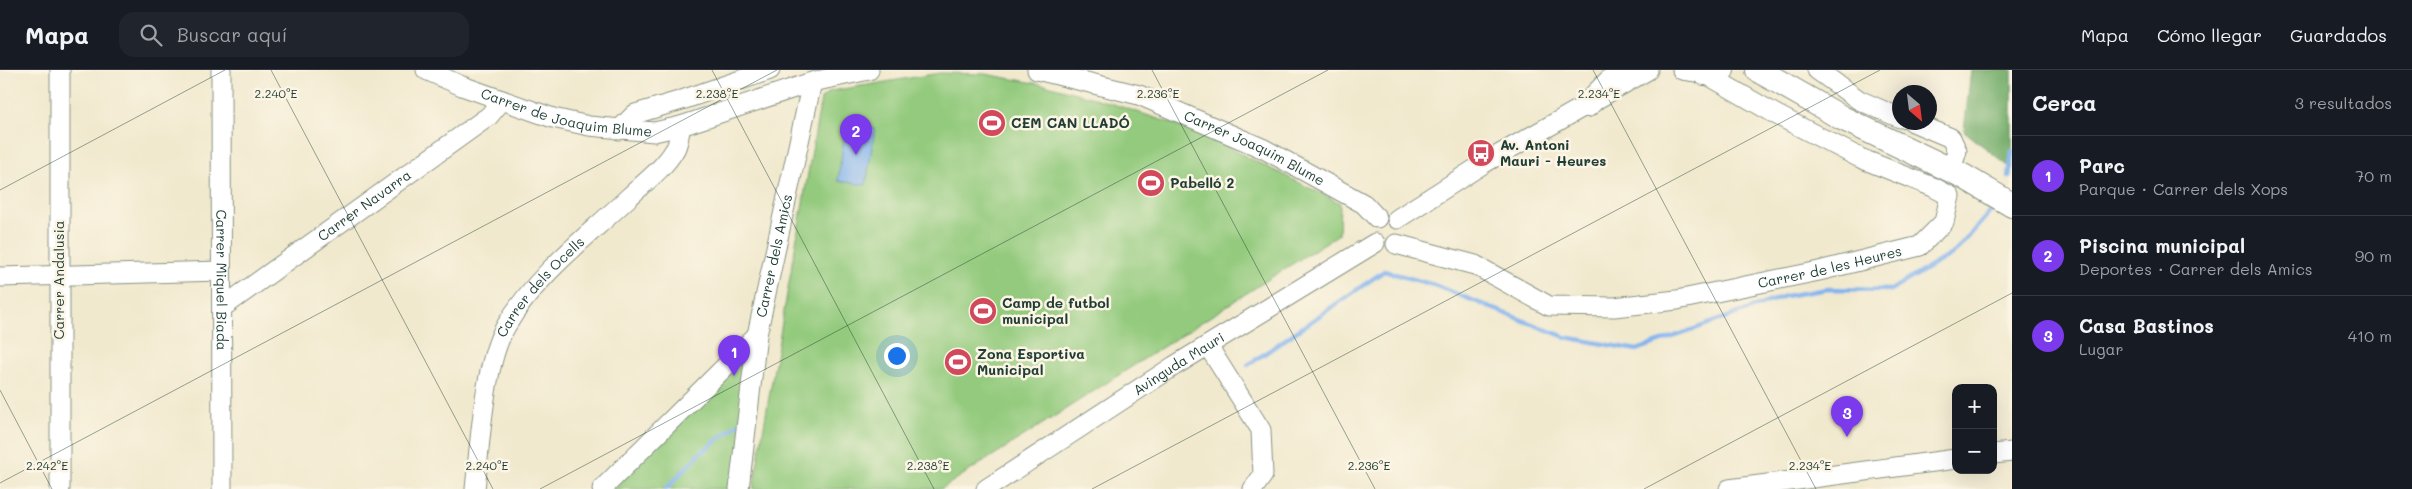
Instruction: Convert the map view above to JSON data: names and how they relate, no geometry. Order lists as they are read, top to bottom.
{
  "streets": {
    "street": [
      "Carrer de Joaquim Blume",
      "Carrer Joaquim Blume",
      "Carrer Navarra",
      "Carrer dels Amics",
      "Carrer de les Heures",
      "Carrer Andalusia",
      "Carrer Miquel Biada",
      "Carrer dels Ocells",
      "Avinguda Mauri"
    ]
  },
  "crossings": [
    ["Carrer de Joaquim Blume", "Carrer Navarra"],
    ["Carrer de Joaquim Blume", "Carrer dels Ocells"],
    ["Carrer Joaquim Blume", "Carrer de les Heures"],
    ["Carrer Joaquim Blume", "Avinguda Mauri"],
    ["Carrer Navarra", "Carrer Miquel Biada"],
    ["Carrer de les Heures", "Avinguda Mauri"]
  ],
  "places": {
    "sports": [
      "CEM CAN LLADÓ",
      "Pabelló 2",
      "Camp de futbol municipal",
      "Zona Esportiva Municipal"
    ],
    "bus stop": ["Av. Antoni Mauri - Heures"]
  },
  "north": "bottom right",
  "page": {
    "header": "Mapa",
    "search": "Buscar aquí",
    "nav": ["Mapa", "Cómo llegar", "Guardados"],
    "heading": ["Cerca", "3 resultados"],
    "pins": ["2", "1", "3"],
    "list": [
      {
        "mark": "1",
        "name": "Parc",
        "note": "Parque · Carrer dels Xops",
        "value": "70 m"
      },
      {
        "mark": "2",
        "name": "Piscina municipal",
        "note": "Deportes · Carrer dels Amics",
        "value": "90 m"
      },
      {
        "mark": "3",
        "name": "Casa Bastinos",
        "note": "Lugar",
        "value": "410 m"
      }
    ],
    "map_buttons": ["+", "−"]
  },
  "coordinates": [
    "2.240°E",
    "2.238°E",
    "2.234°E",
    "2.236°E",
    "2.242°E"
  ]
}
